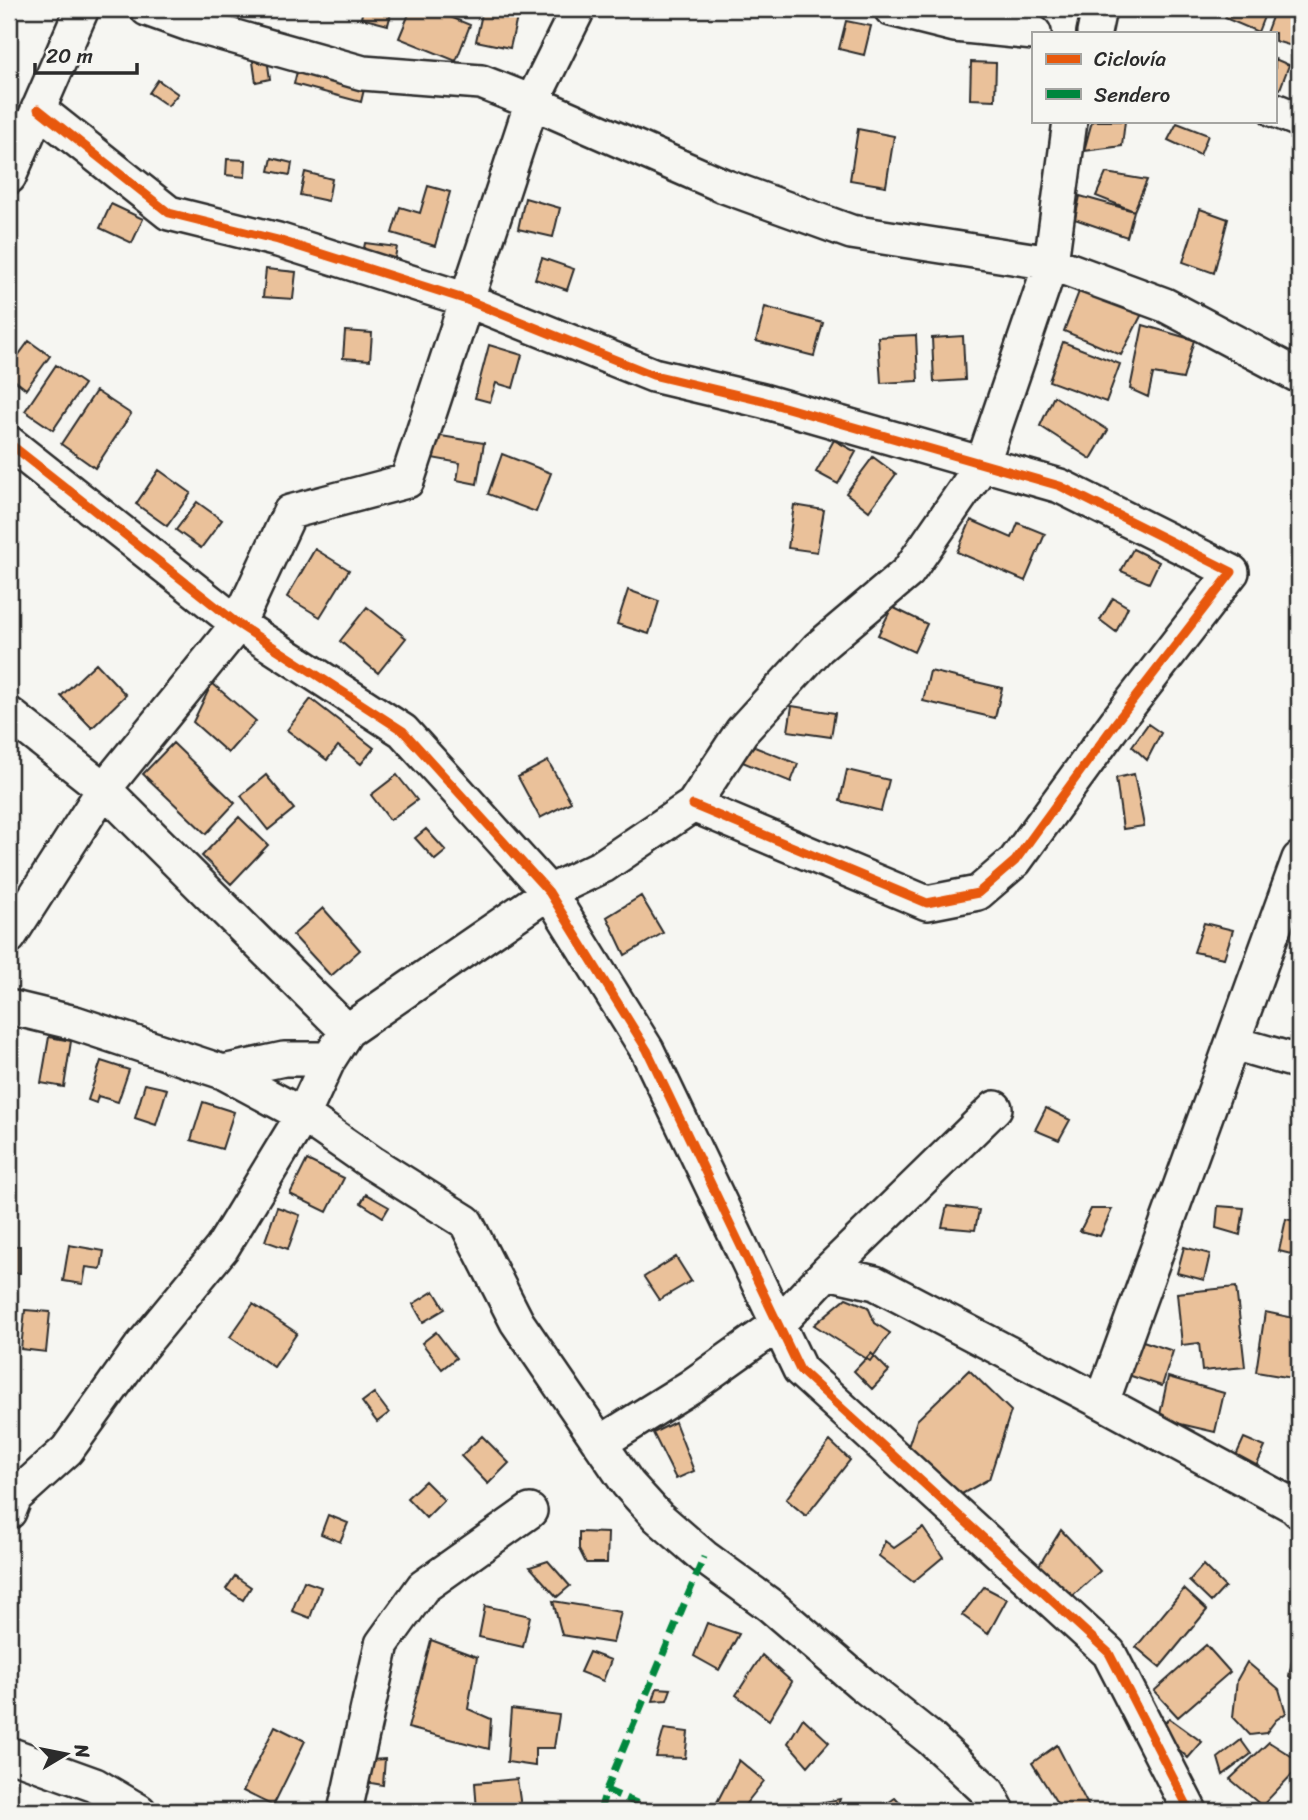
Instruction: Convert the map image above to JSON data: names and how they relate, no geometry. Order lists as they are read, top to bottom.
{
  "legend": ["Ciclovía", "Sendero"],
  "scale_bar": "20 m",
  "north": "right"
}
